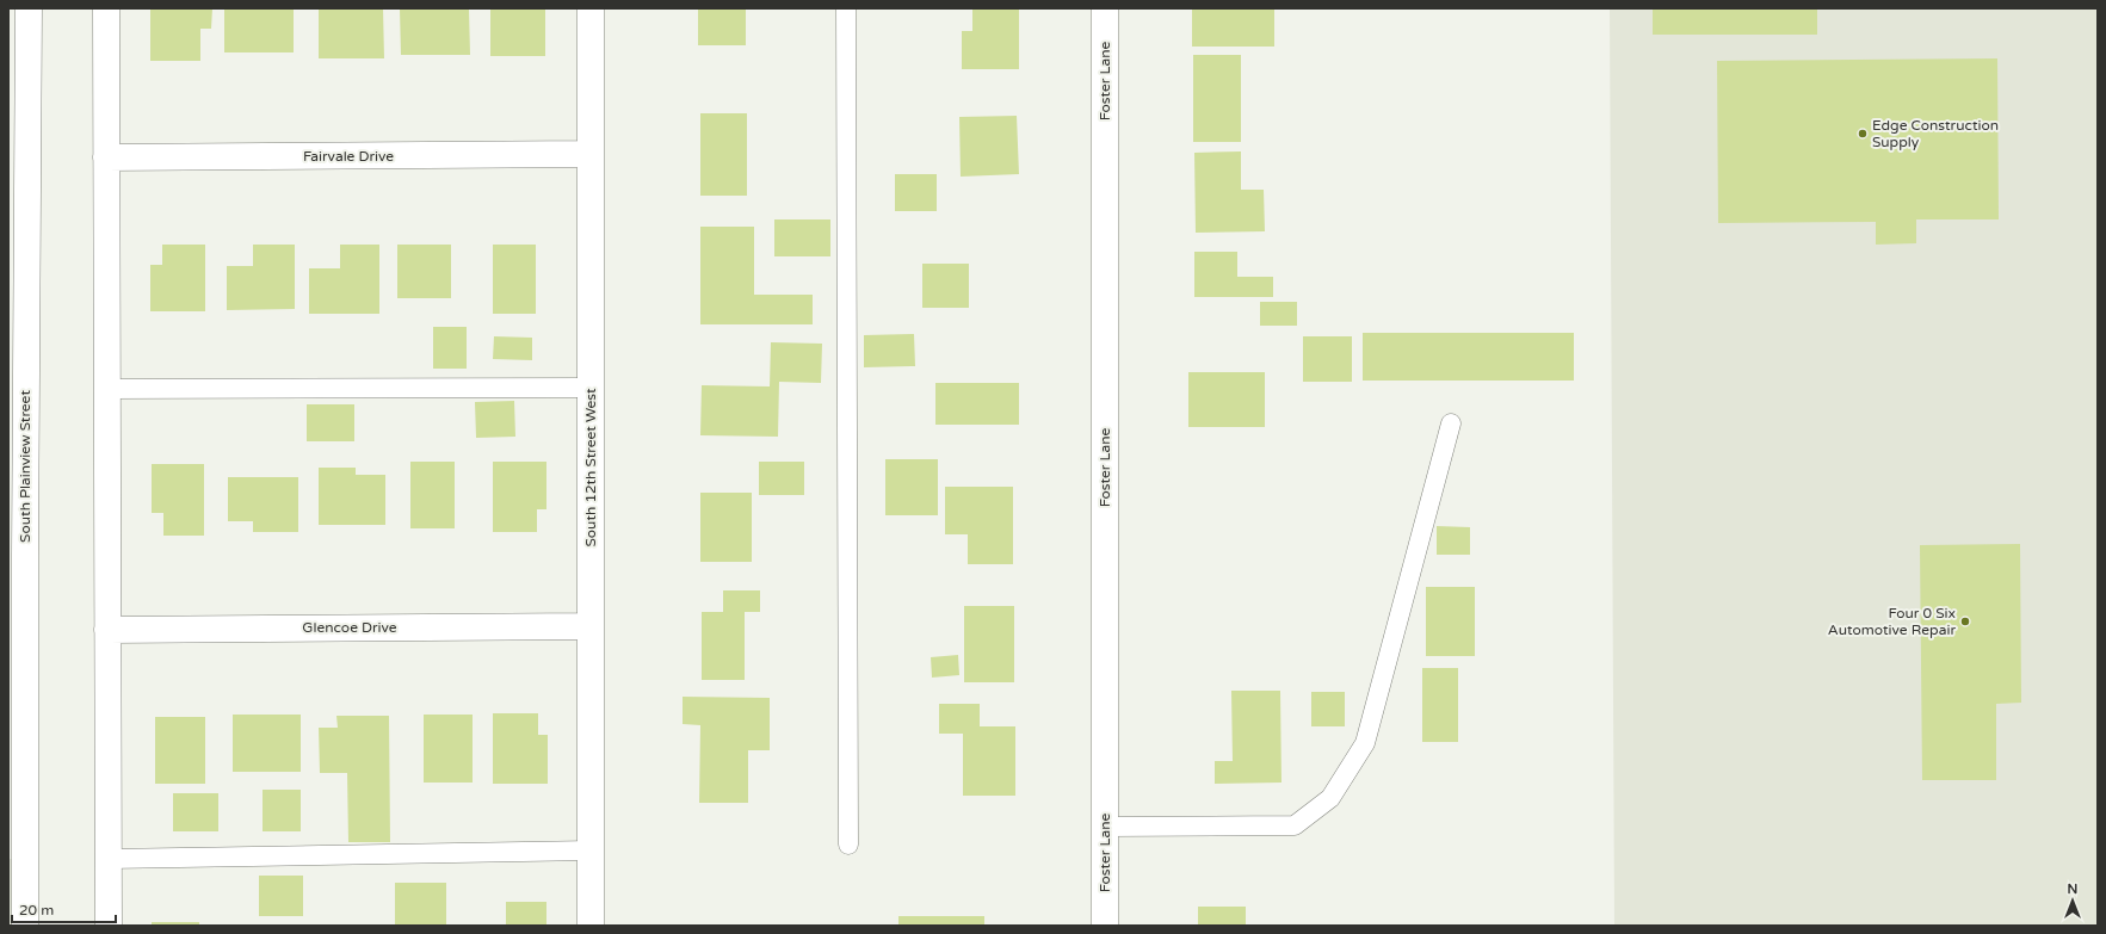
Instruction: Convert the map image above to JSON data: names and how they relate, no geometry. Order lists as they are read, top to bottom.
{
  "streets": {
    "street": [
      "Foster Lane",
      "Fairvale Drive",
      "South Plainview Street",
      "South 12th Street West",
      "Glencoe Drive"
    ]
  },
  "crossings": [
    ["Fairvale Drive", "South 12th Street West"],
    ["South 12th Street West", "Glencoe Drive"]
  ],
  "places": ["Edge Construction Supply", "Four 0 Six Automotive Repair"],
  "scale_bar": "20 m",
  "north": "top"
}
